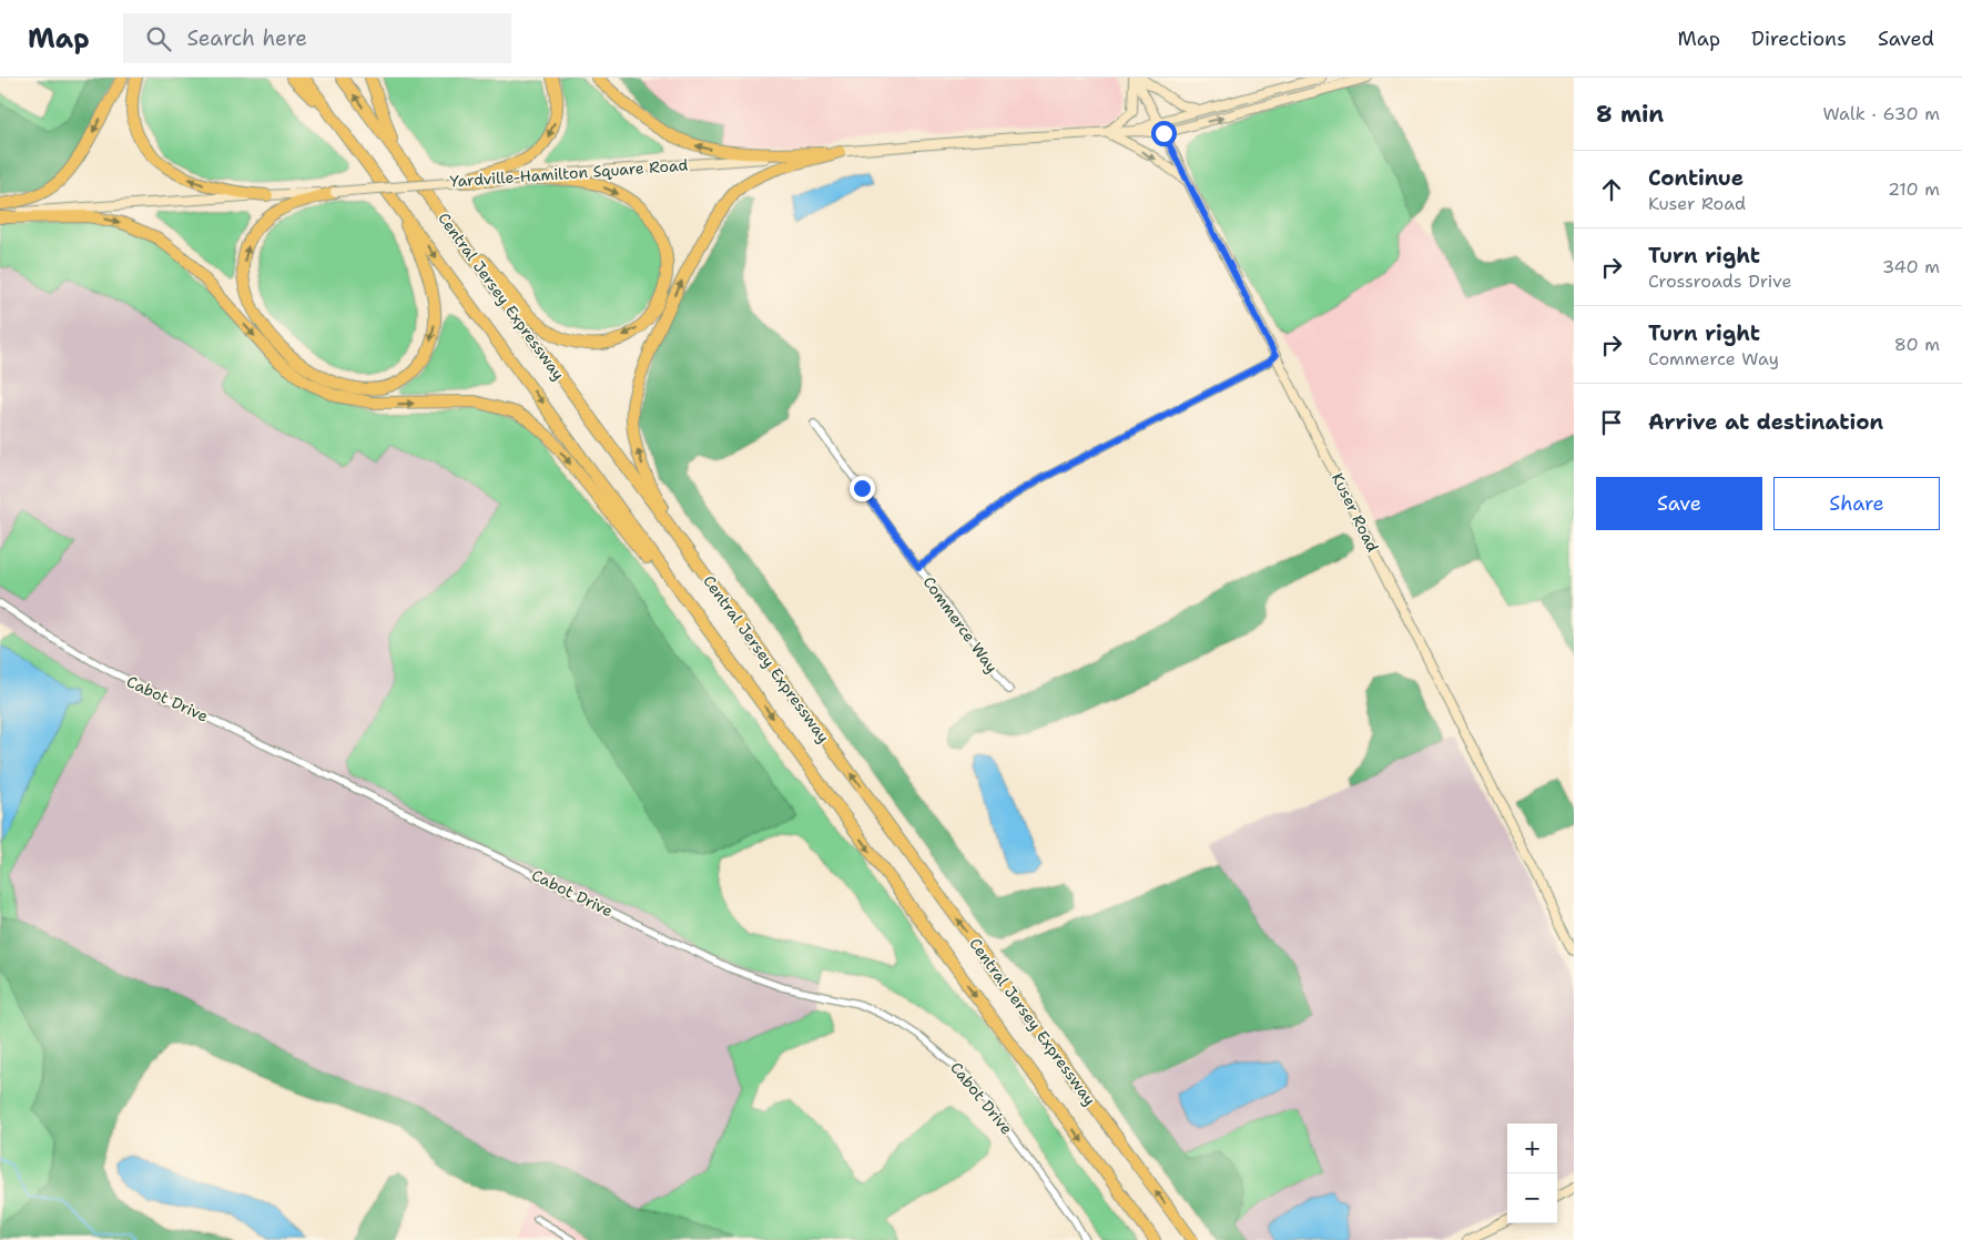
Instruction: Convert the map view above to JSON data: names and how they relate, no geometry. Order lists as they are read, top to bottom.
{
  "streets": {
    "highway": ["Central Jersey Expressway"],
    "street": [
      "Yardville-Hamilton Square Road",
      "Kuser Road",
      "Commerce Way",
      "Cabot Drive"
    ]
  },
  "crossings": [
    ["Yardville-Hamilton Square Road", "Kuser Road"]
  ],
  "page": {
    "header": "Map",
    "search": "Search here",
    "nav": ["Map", "Directions", "Saved"],
    "heading": ["8 min", "Walk · 630 m"],
    "list": [
      ["Continue", "Kuser Road", "210 m"],
      ["Turn right", "Crossroads Drive", "340 m"],
      ["Turn right", "Commerce Way", "80 m"],
      "Arrive at destination"
    ],
    "buttons": ["Save", "Share"],
    "map_buttons": ["+", "−"]
  }
}
